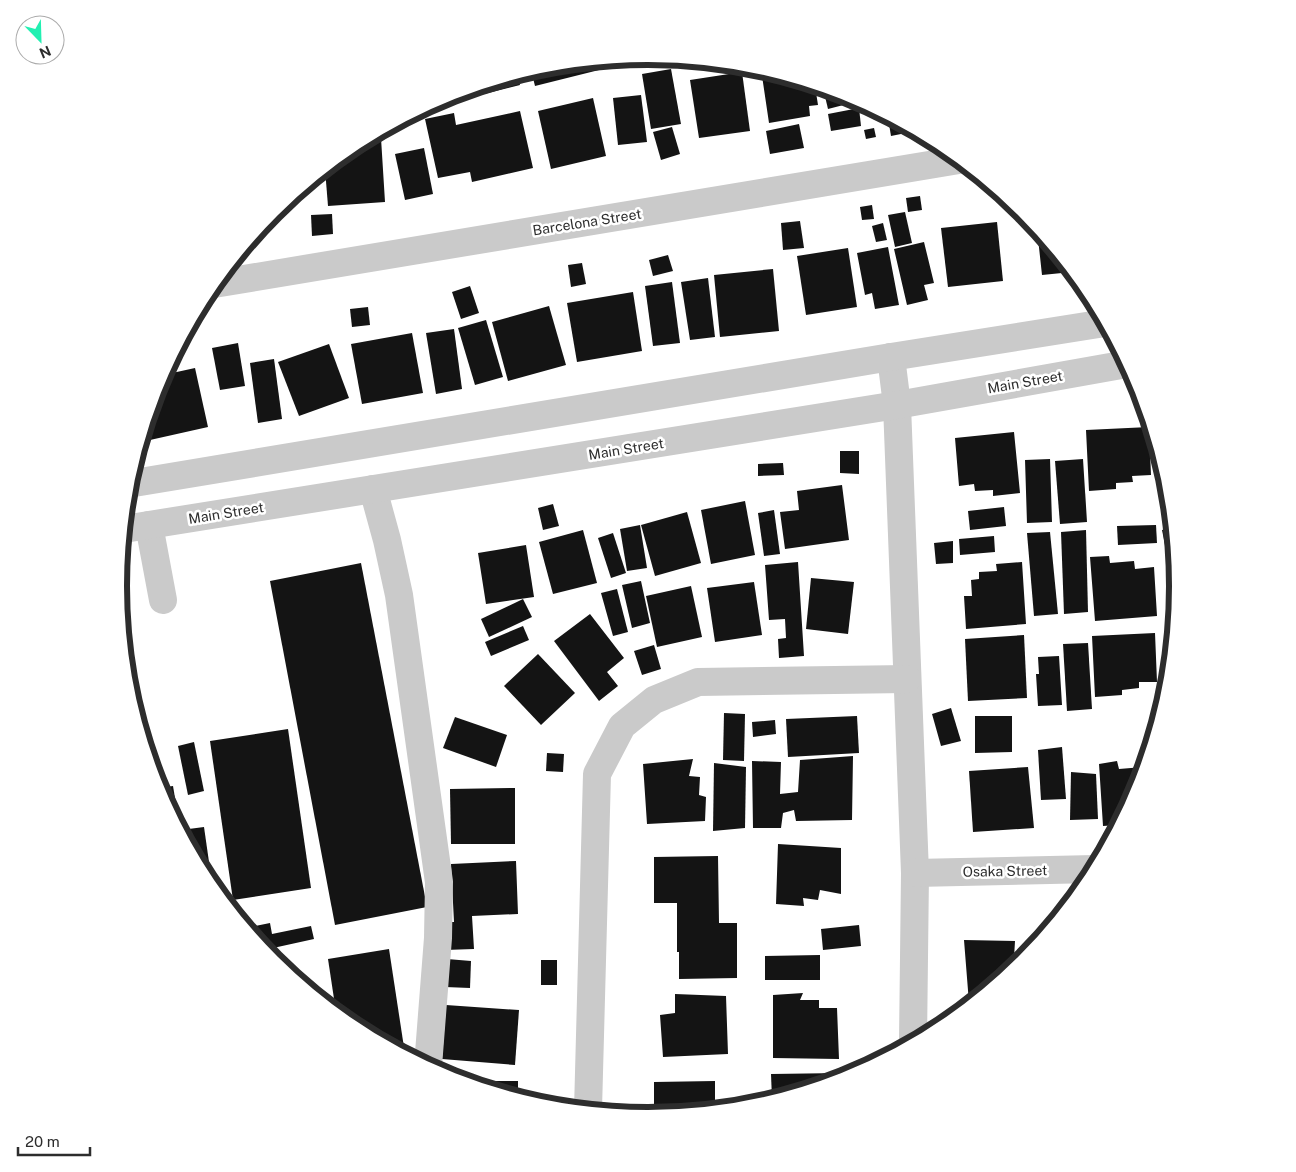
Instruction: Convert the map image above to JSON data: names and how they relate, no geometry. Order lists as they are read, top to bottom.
{
  "streets": {
    "street": ["Barcelona Street", "Main Street", "Osaka Street"]
  },
  "scale_bar": "20 m",
  "north": "bottom right"
}
